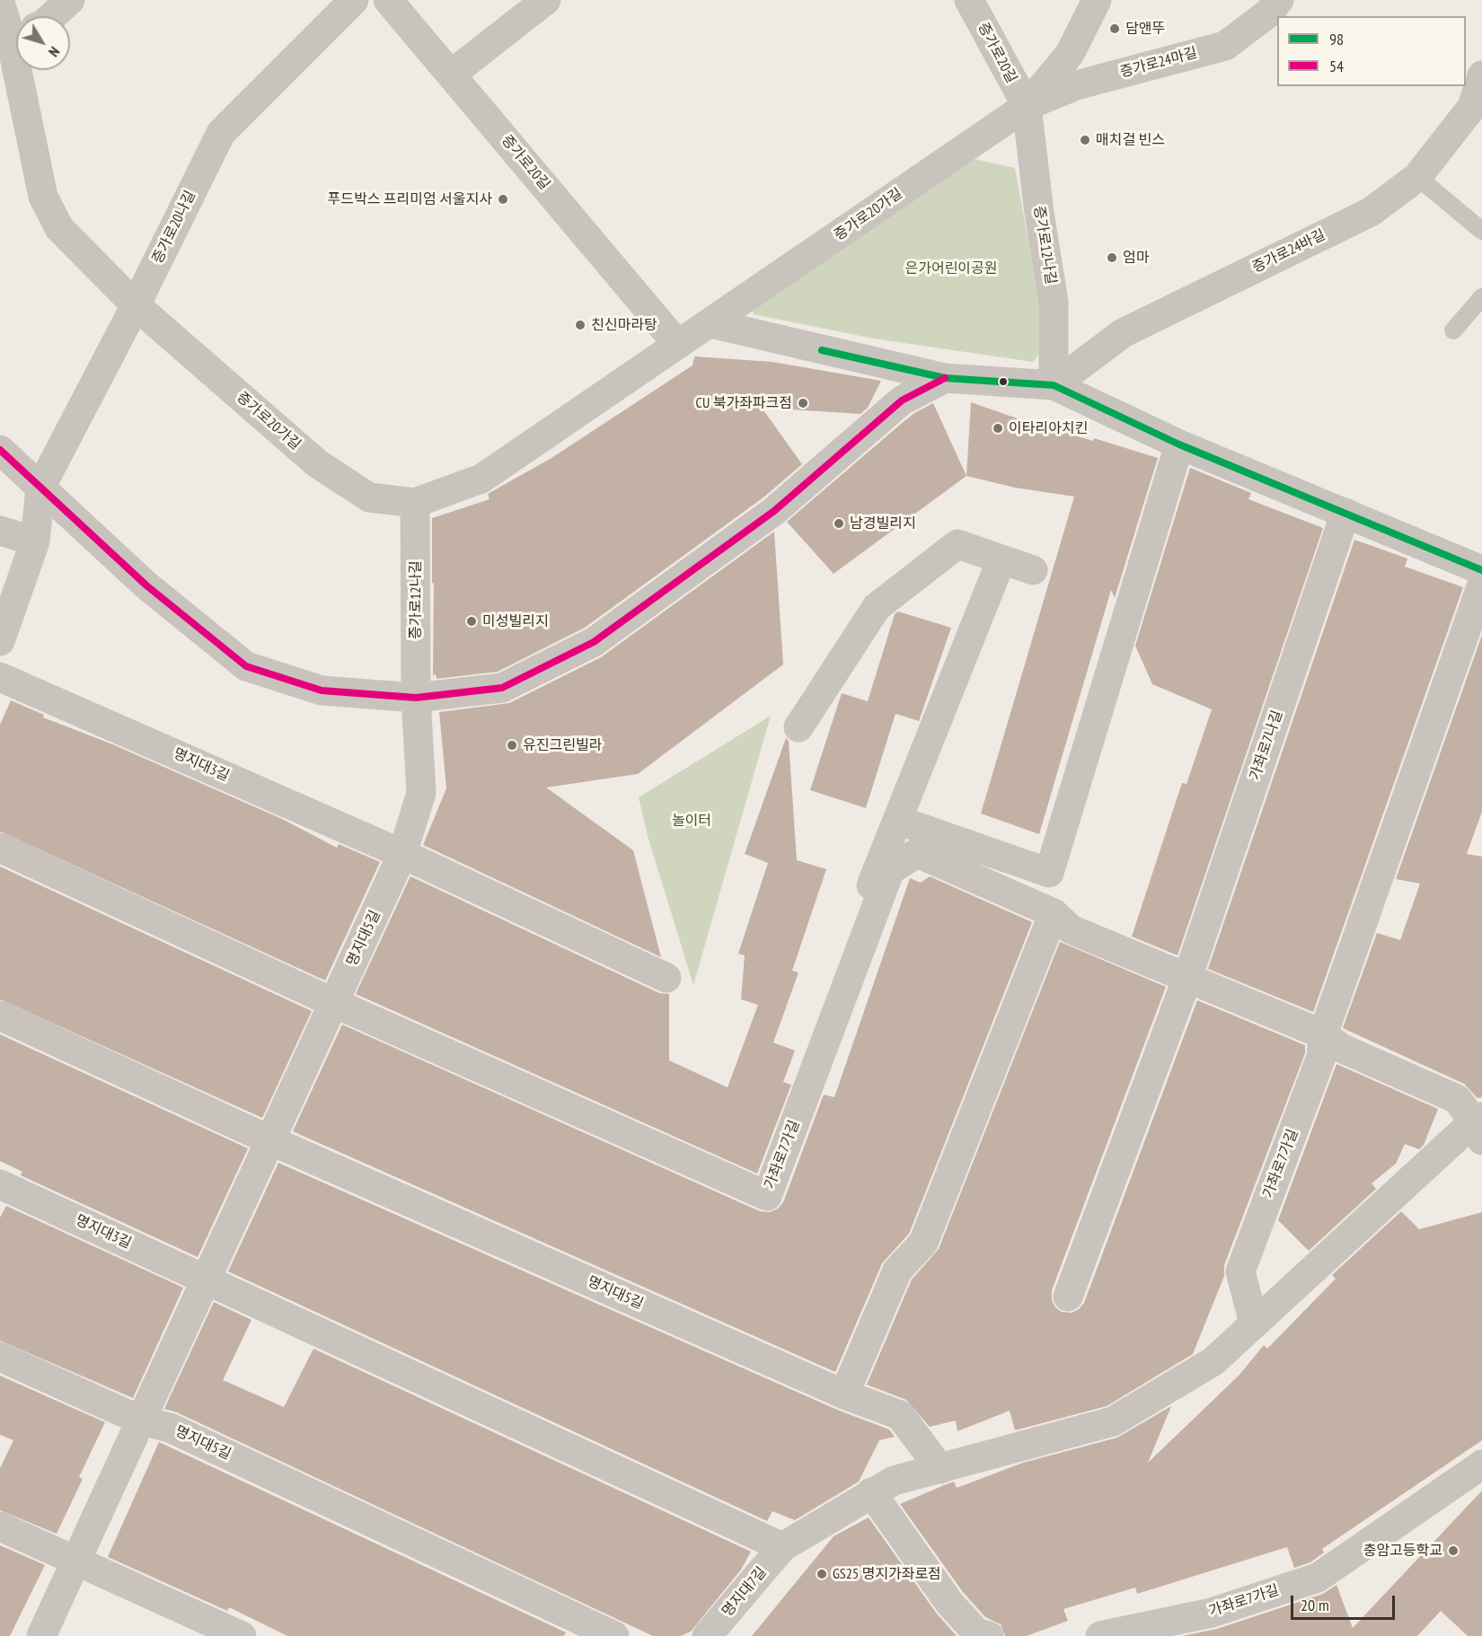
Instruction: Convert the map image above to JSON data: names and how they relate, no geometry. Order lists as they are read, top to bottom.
{
  "streets": {
    "street": [
      "증가로20길",
      "증가로24마길",
      "증가로20가길",
      "증가로20나길",
      "증가로12나길",
      "증가로24바길",
      "가좌로7나길",
      "명지대3길",
      "명지대5길",
      "가좌로7가길",
      "명지대7길"
    ]
  },
  "crossings": [
    ["증가로20길", "증가로24마길"],
    ["증가로20길", "증가로20가길"],
    ["증가로20길", "증가로12나길"],
    ["증가로24마길", "증가로20가길"],
    ["증가로24마길", "증가로12나길"],
    ["증가로20가길", "증가로20나길"],
    ["증가로20가길", "증가로12나길"],
    ["증가로12나길", "증가로24바길"],
    ["증가로12나길", "명지대5길"],
    ["가좌로7나길", "가좌로7가길"],
    ["명지대3길", "명지대5길"],
    ["명지대5길", "가좌로7가길"],
    ["가좌로7가길", "명지대7길"]
  ],
  "parks": ["은가어린이공원", "놀이터"],
  "places": [
    "담앤뚜",
    "매치걸 빈스",
    "푸드박스 프리미엄 서울지사",
    "엄마",
    "친신마라탕",
    "CU 북가좌파크점",
    "이타리아치킨",
    "남경빌리지",
    "미성빌리지",
    "유진그린빌라",
    "충암고등학교",
    "GS25 명지가좌로점"
  ],
  "lines": ["transit line 98", "transit line 54"],
  "legend": ["98", "54"],
  "scale_bar": "20 m",
  "north": "bottom right"
}
